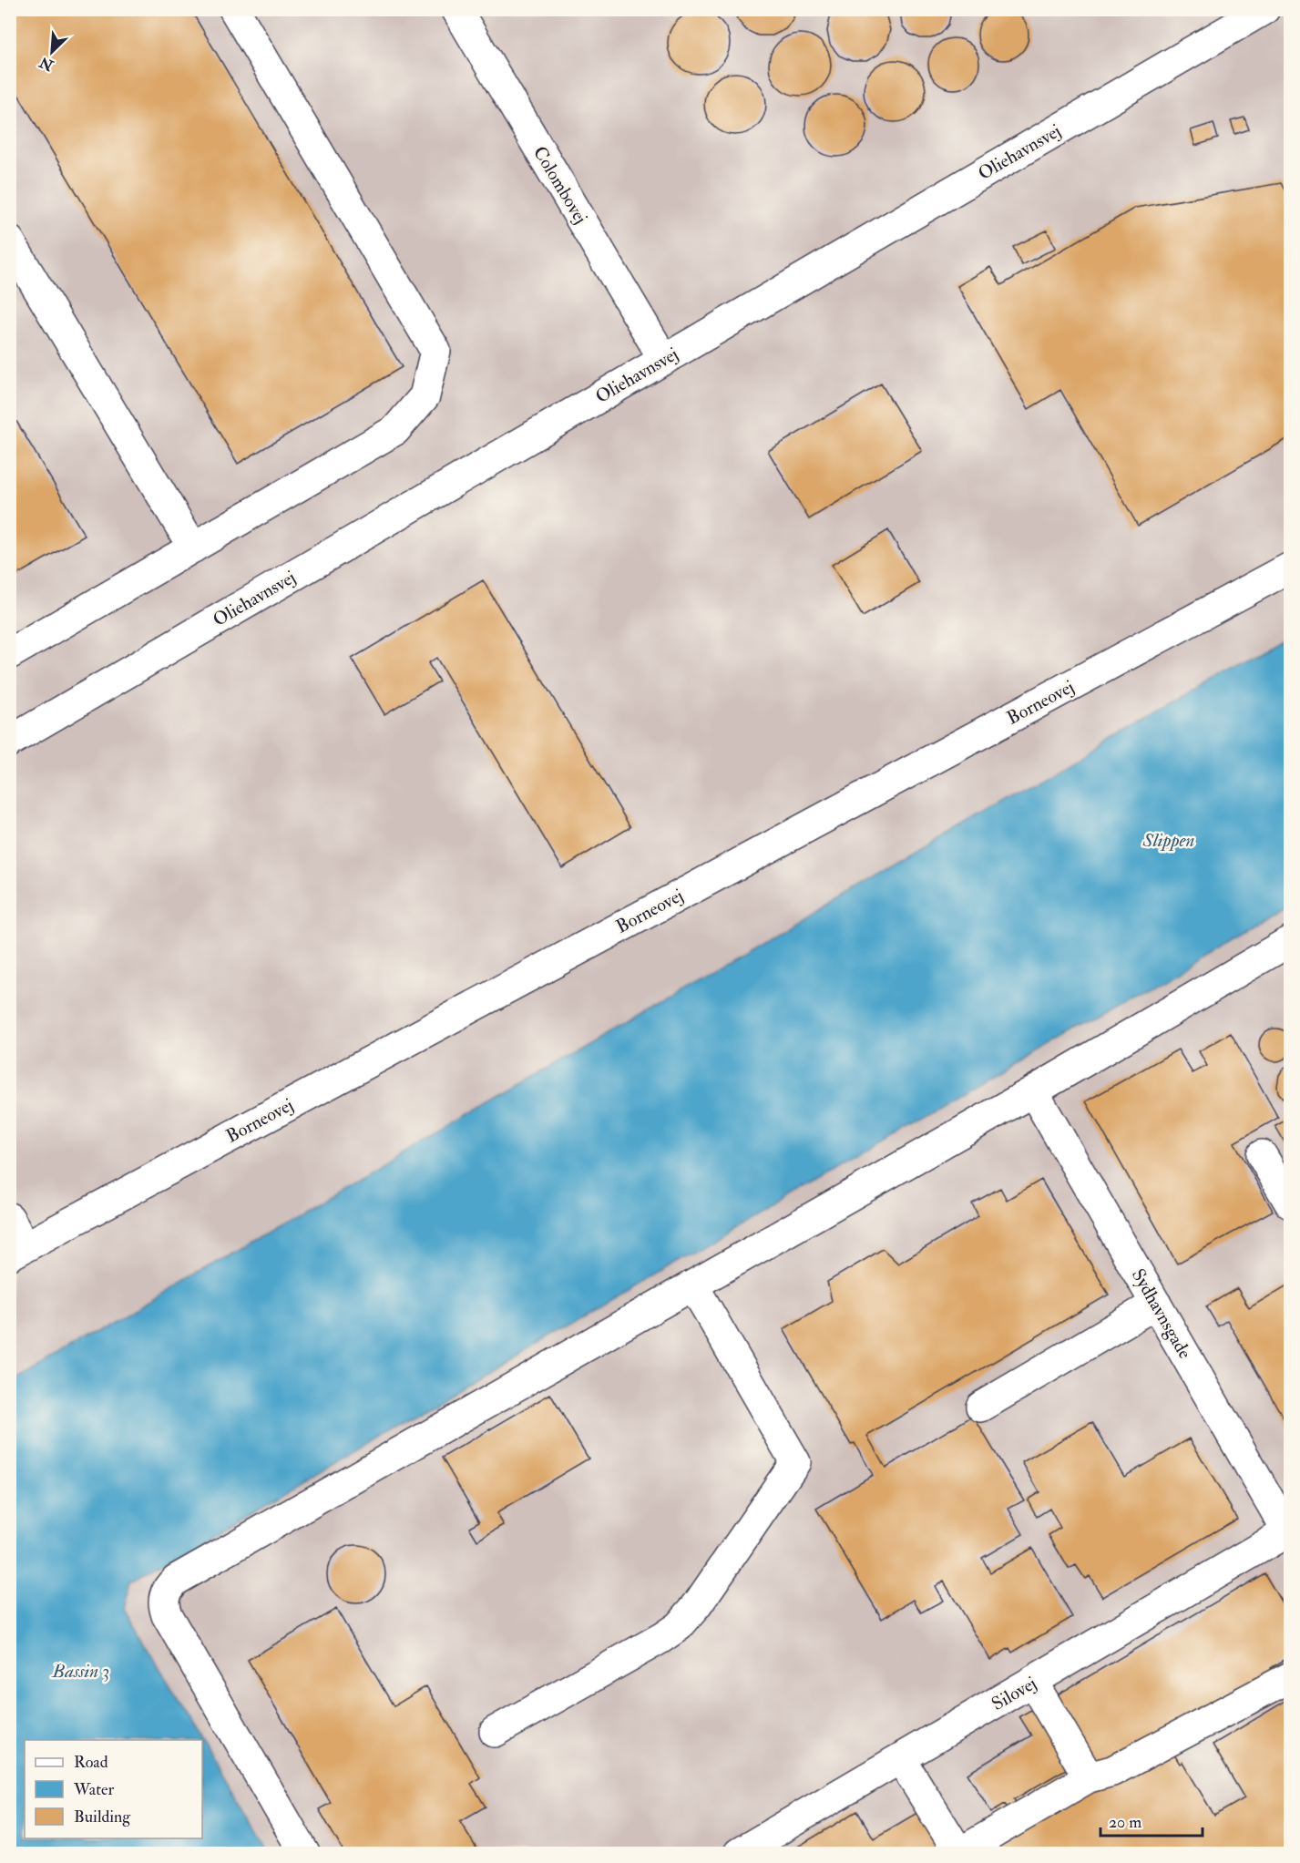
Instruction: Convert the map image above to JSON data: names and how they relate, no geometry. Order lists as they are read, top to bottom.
{
  "streets": {
    "street": [
      "Oliehavnsvej",
      "Colombovej",
      "Borneovej",
      "Sydhavnsgade",
      "Silovej"
    ]
  },
  "crossings": [
    ["Oliehavnsvej", "Colombovej"],
    ["Sydhavnsgade", "Silovej"]
  ],
  "water": ["Slippen", "Bassin 3"],
  "legend": ["Road", "Water", "Building"],
  "scale_bar": "20 m",
  "north": "bottom left"
}
